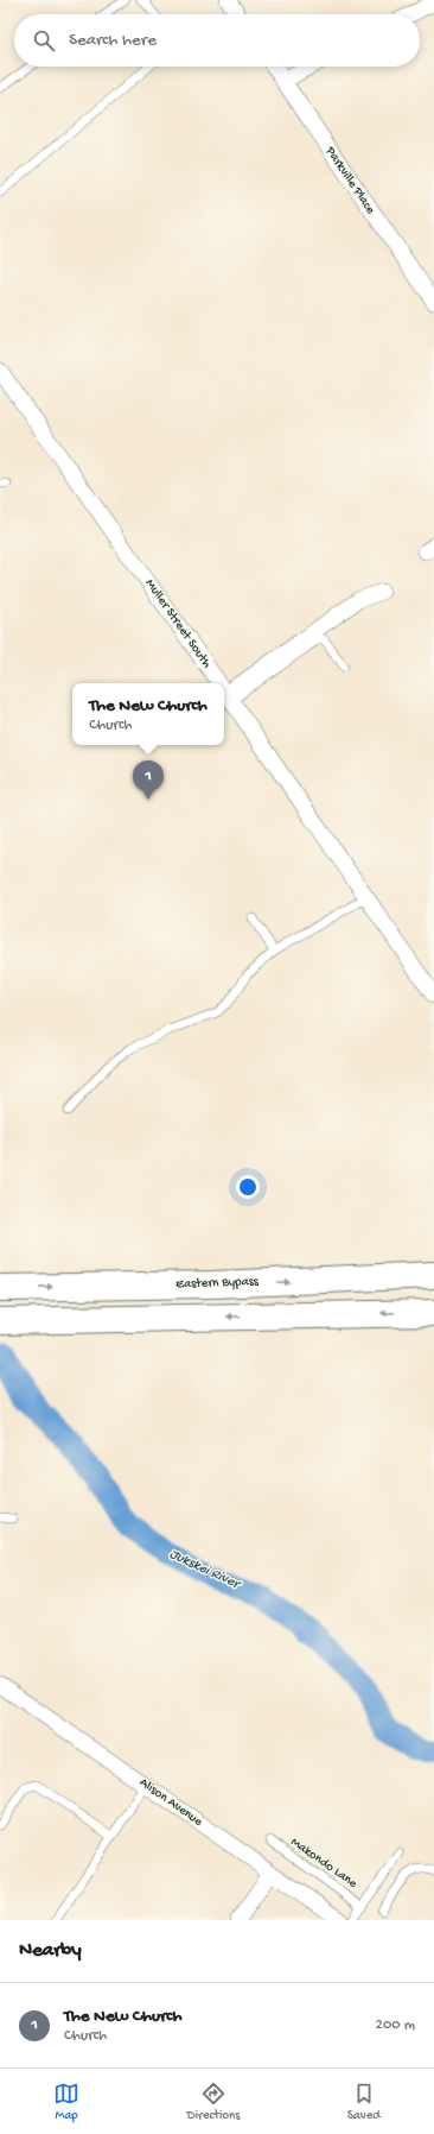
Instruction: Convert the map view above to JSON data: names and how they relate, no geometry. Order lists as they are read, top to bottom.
{
  "streets": {
    "highway": ["Eastern Bypass"],
    "street": ["Parkville Place", "Muller Street South", "Alison Avenue"],
    "lane": ["Makondo Lane"]
  },
  "water": ["Jukskei River"],
  "page": {
    "search": "Search here",
    "popup": ["The New Church", "Church"],
    "pins": "1",
    "heading": "Nearby",
    "list": [
      {
        "mark": "1",
        "name": "The New Church",
        "note": "Church",
        "value": "200 m"
      }
    ],
    "nav": ["Map", "Directions", "Saved"]
  }
}
